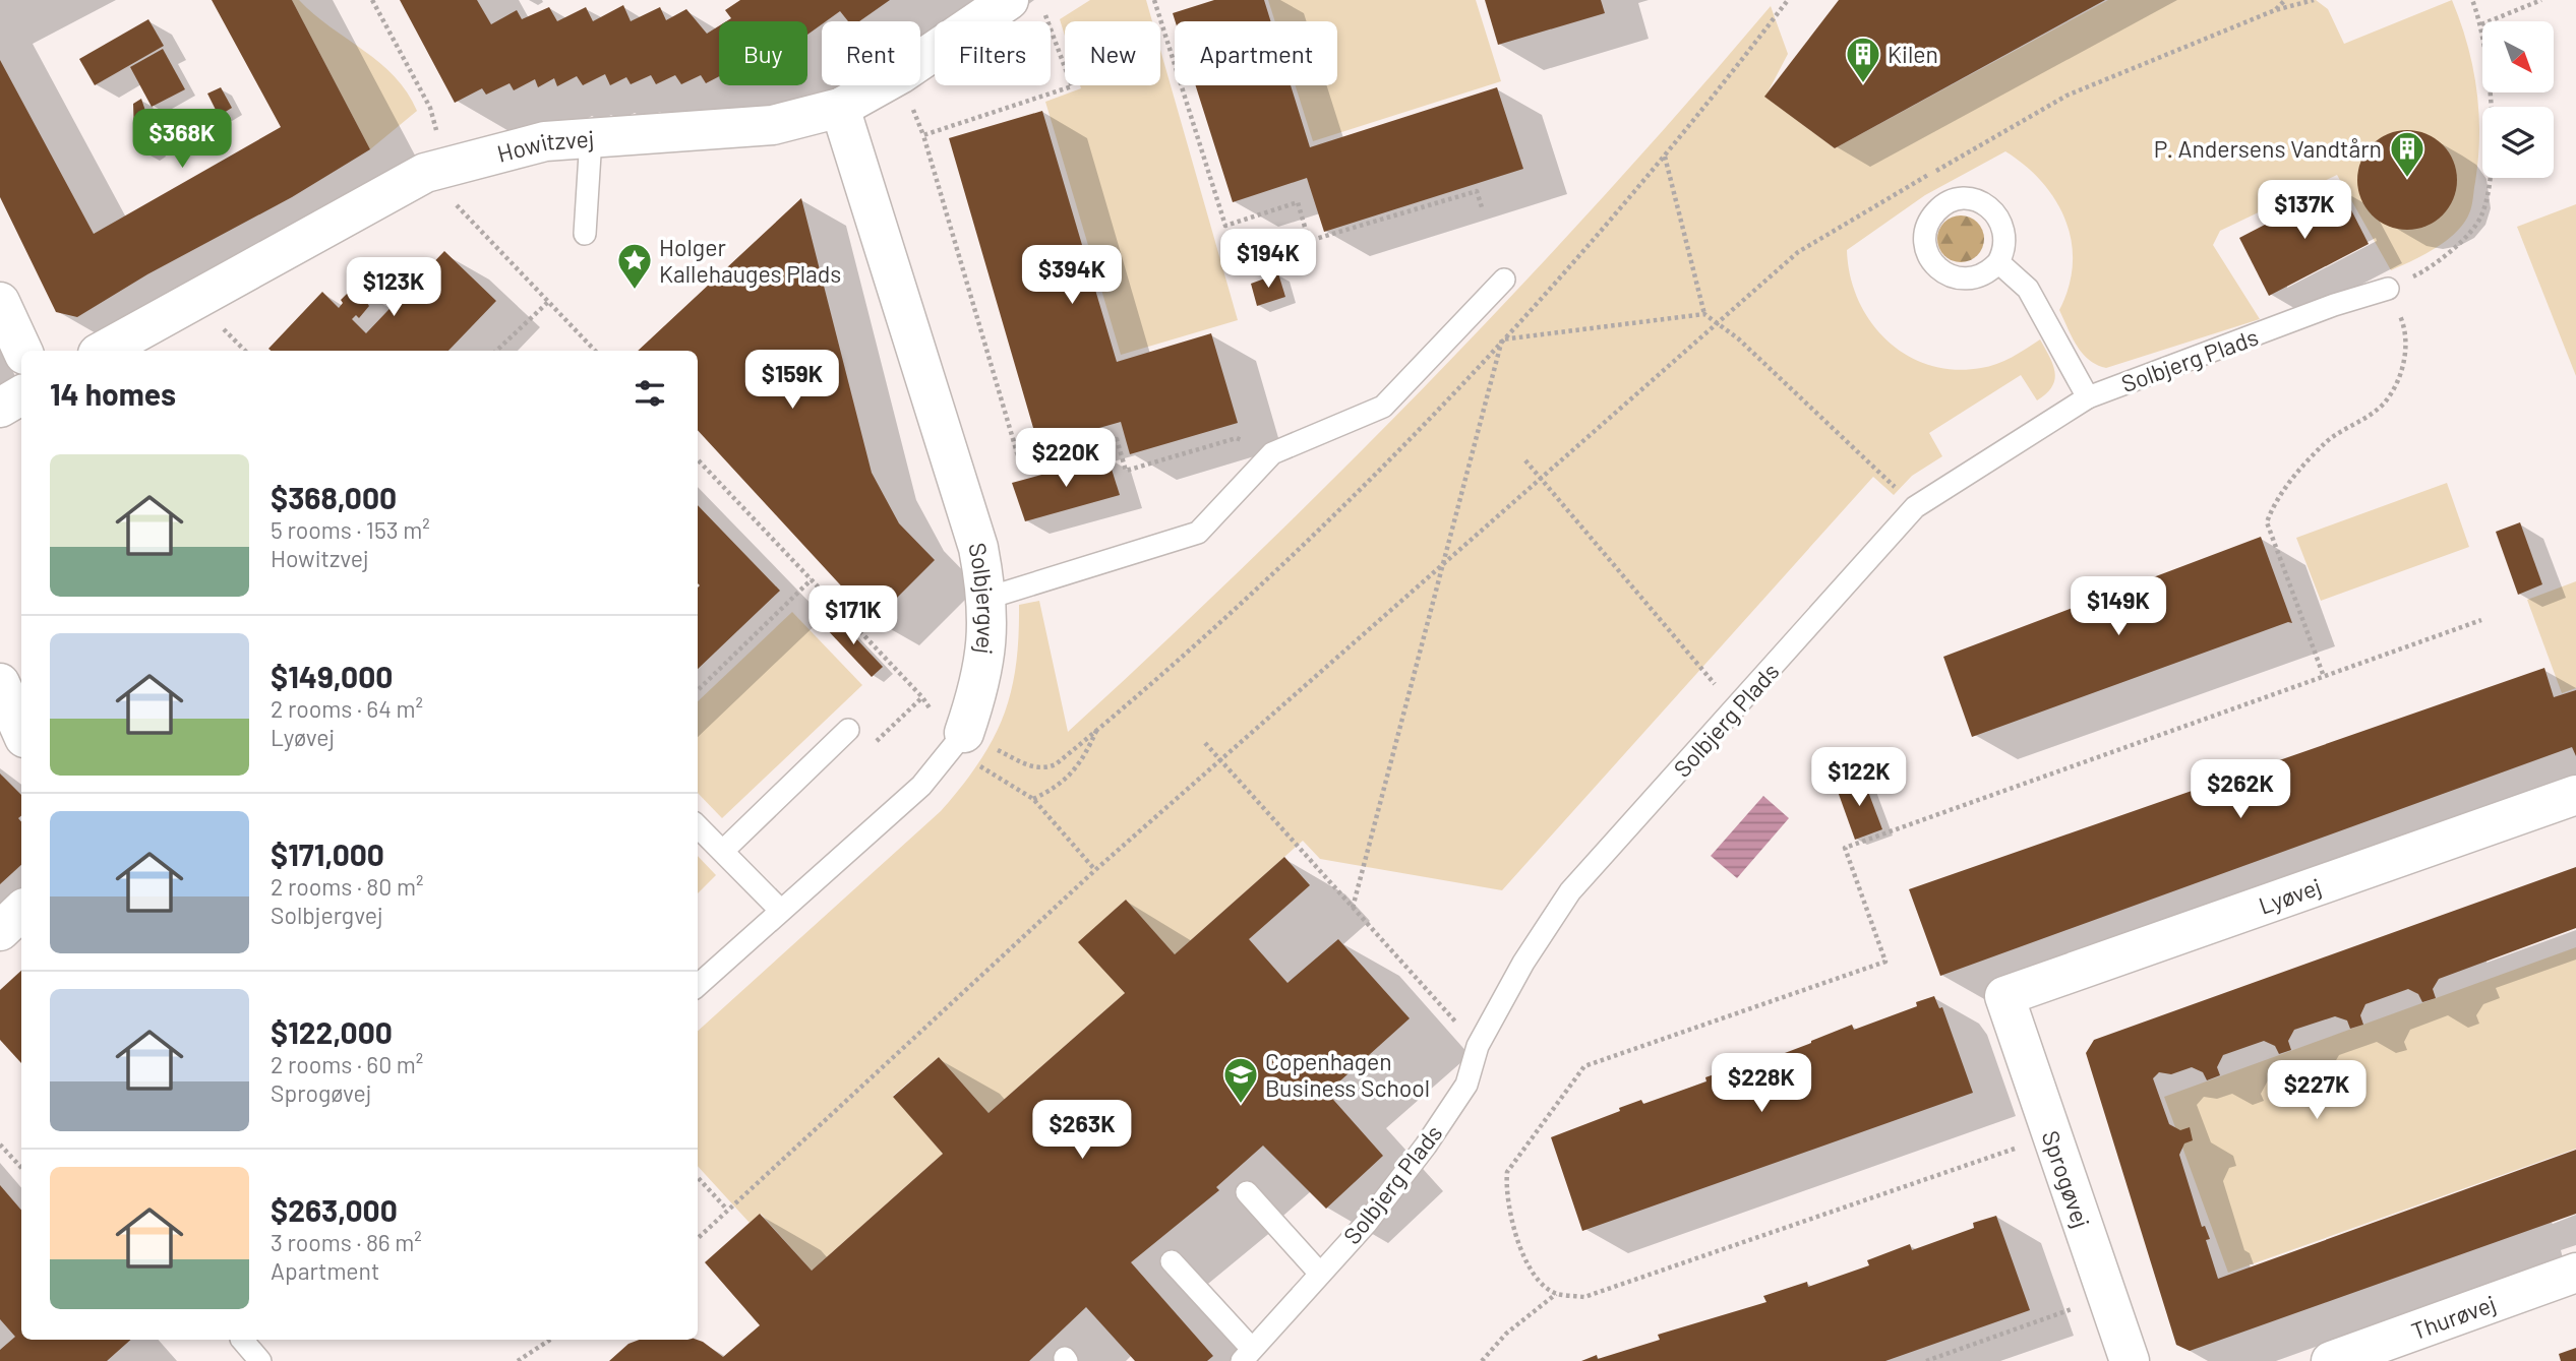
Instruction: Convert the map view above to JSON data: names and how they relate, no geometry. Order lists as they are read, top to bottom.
{
  "streets": {
    "street": [
      "Howitzvej",
      "Solbjergvej",
      "Lyøvej",
      "Sprogøvej",
      "Thurøvej"
    ],
    "lane": ["Solbjerg Plads"]
  },
  "crossings": [
    ["Howitzvej", "Solbjergvej"],
    ["Lyøvej", "Sprogøvej"]
  ],
  "places": {
    "building": ["Kilen", "P. Andersens Vandtårn"],
    "place": ["Holger Kallehauges Plads"],
    "school or university": ["Copenhagen Business School"]
  },
  "north": "bottom right",
  "page": {
    "chip": [
      "Buy",
      "Rent",
      "Filters",
      "New",
      "Apartment"
    ],
    "price": [
      "$368K",
      "$137K",
      "$194K",
      "$394K",
      "$123K",
      "$159K",
      "$220K",
      "$149K",
      "$171K",
      "$122K",
      "$262K",
      "$228K",
      "$227K",
      "$263K"
    ],
    "heading": "14 homes",
    "list": [
      {
        "name": "$368,000",
        "note": "5 rooms · 153 m² · Howitzvej"
      },
      {
        "name": "$149,000",
        "note": "2 rooms · 64 m² · Lyøvej"
      },
      {
        "name": "$171,000",
        "note": "2 rooms · 80 m² · Solbjergvej"
      },
      {
        "name": "$122,000",
        "note": "2 rooms · 60 m² · Sprogøvej"
      },
      {
        "name": "$263,000",
        "note": "3 rooms · 86 m² · Apartment"
      }
    ]
  }
}
